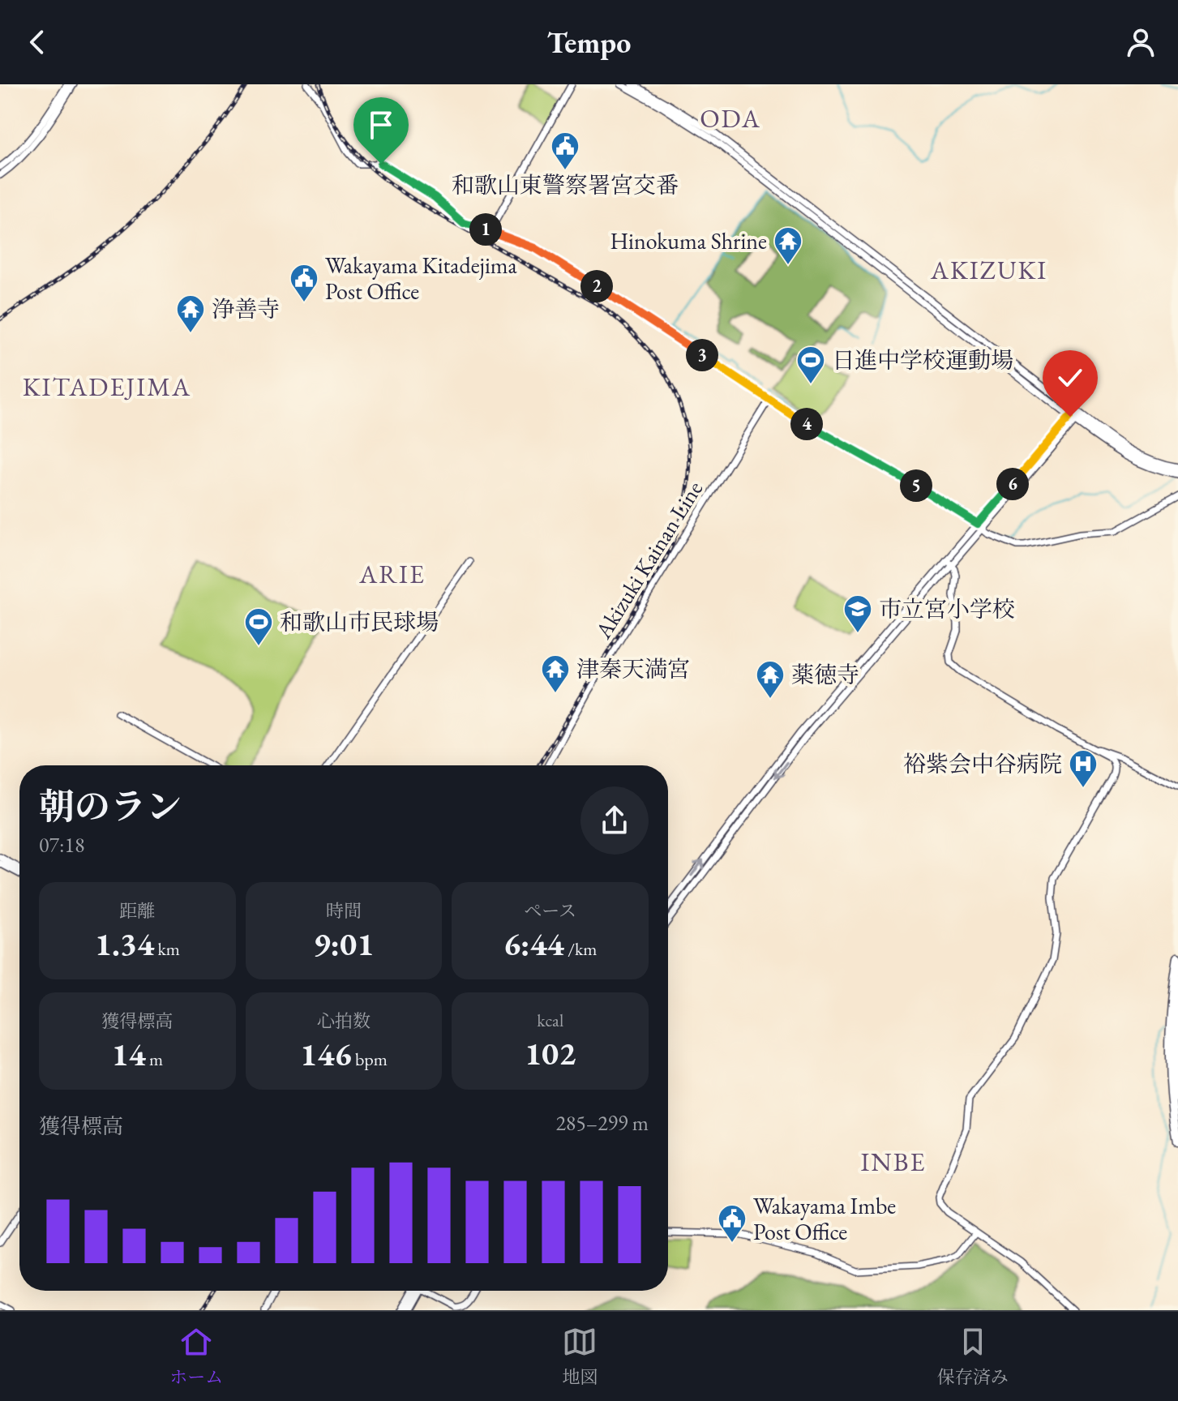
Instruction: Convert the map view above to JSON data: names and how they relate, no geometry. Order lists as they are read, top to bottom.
{
  "streets": {
    "main road": ["Akizuki Kainan Line"]
  },
  "districts": [
    "ODA",
    "AKIZUKI",
    "KITADEJIMA",
    "ARIE",
    "INBE"
  ],
  "places": {
    "public building": ["和歌山東警察署宮交番", "Wakayama Kitadejima Post Office", "Wakayama Imbe Post Office"],
    "temple": [
      "Hinokuma Shrine",
      "浄善寺",
      "津秦天満宮",
      "薬徳寺"
    ],
    "sports": ["日進中学校運動場", "和歌山市民球場"],
    "school or university": ["市立宮小学校"],
    "hospital": ["裕紫会中谷病院"]
  },
  "page": {
    "header": "Tempo",
    "pins": [
      "1",
      "2",
      "3",
      "4",
      "6",
      "5"
    ],
    "heading": ["朝のラン", "07:18"],
    "stats": [
      ["距離", "1.34 km"],
      ["時間", "9:01"],
      ["ペース", "6:44 /km"],
      ["獲得標高", "14 m"],
      ["心拍数", "146 bpm"],
      ["kcal", "102"]
    ],
    "chart": ["獲得標高", "285–299 m"],
    "tabs": ["ホーム", "地図", "保存済み"]
  }
}
